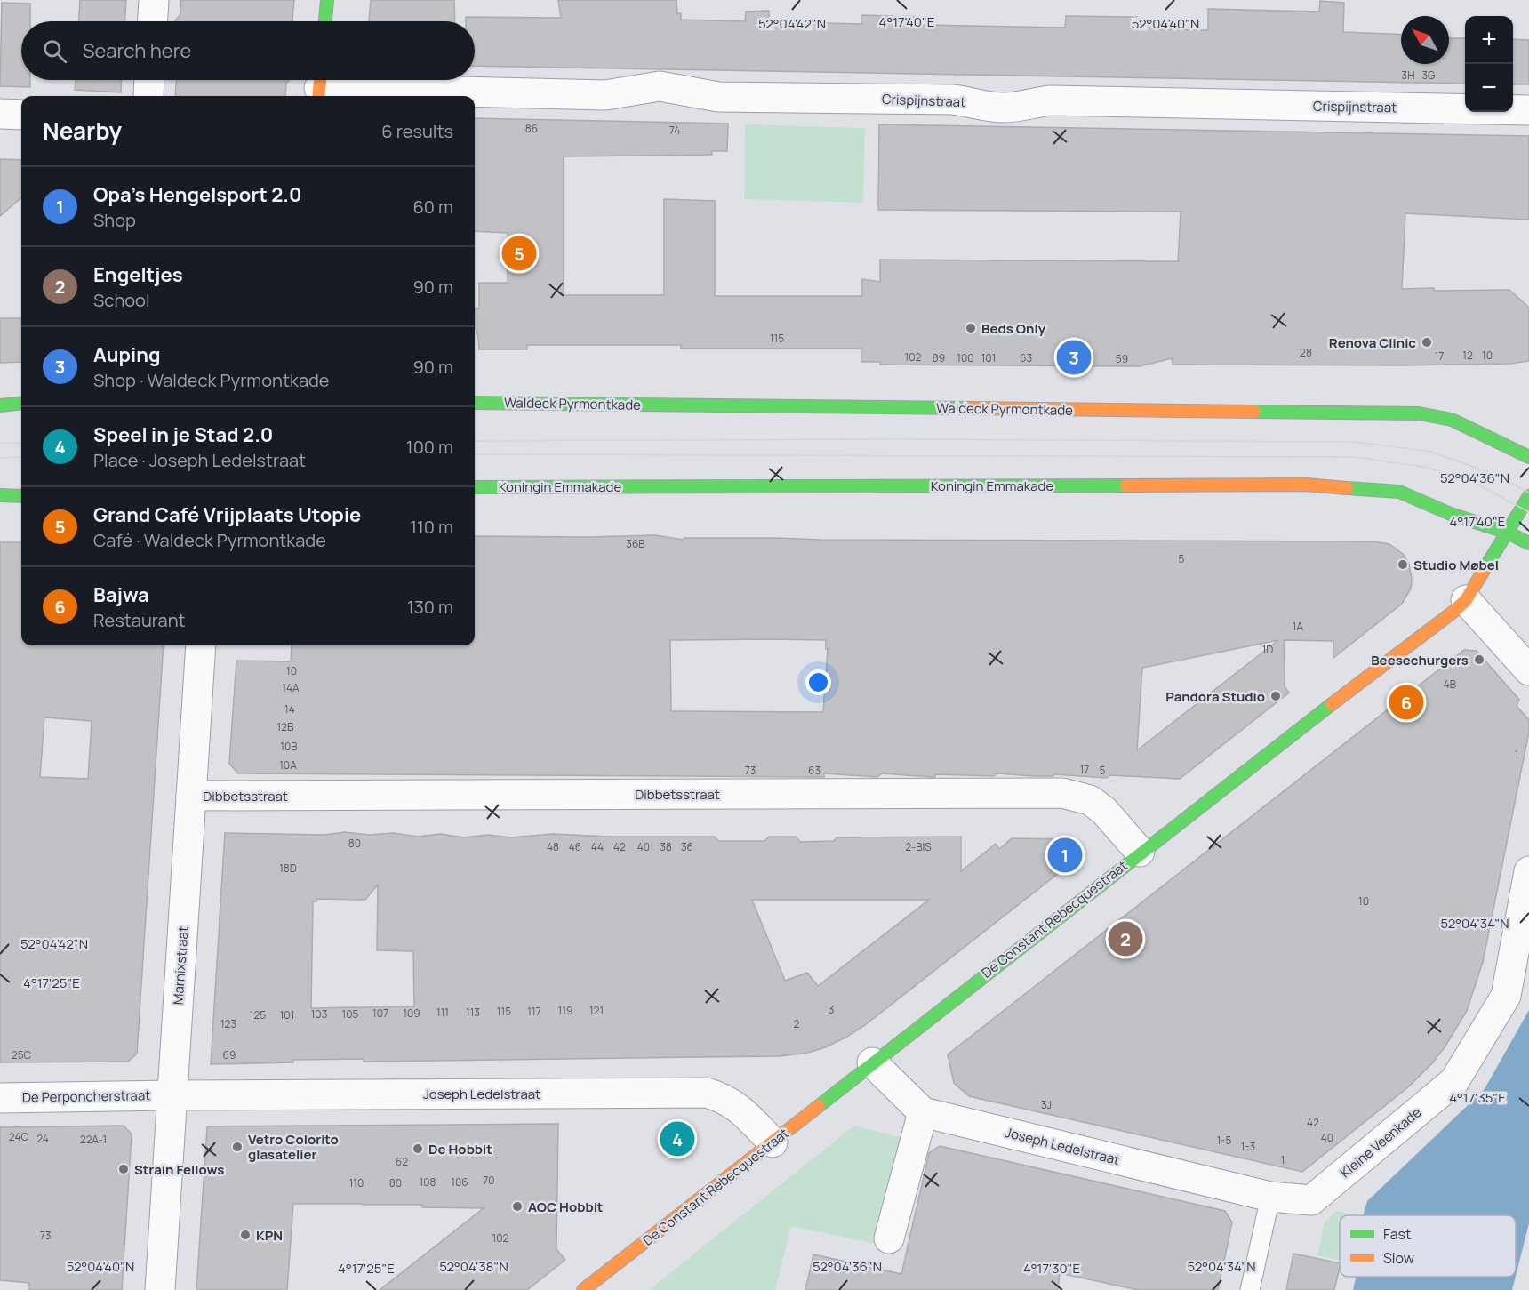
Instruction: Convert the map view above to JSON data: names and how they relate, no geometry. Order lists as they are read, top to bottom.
{
  "streets": {
    "main road": ["Waldeck Pyrmontkade", "Koningin Emmakade", "De Constant Rebecquestraat"],
    "street": [
      "Crispijnstraat",
      "Dibbetsstraat",
      "Marnixstraat",
      "Joseph Ledelstraat",
      "De Perponcherstraat",
      "Kleine Veenkade"
    ]
  },
  "crossings": [
    ["Koningin Emmakade", "De Constant Rebecquestraat"],
    ["Dibbetsstraat", "De Constant Rebecquestraat"],
    ["Dibbetsstraat", "Marnixstraat"],
    ["De Constant Rebecquestraat", "Joseph Ledelstraat"],
    ["Marnixstraat", "Joseph Ledelstraat"],
    ["Marnixstraat", "De Perponcherstraat"],
    ["Joseph Ledelstraat", "De Perponcherstraat"],
    ["Joseph Ledelstraat", "Kleine Veenkade"]
  ],
  "places": [
    "Beds Only",
    "Renova Clinic",
    "Studio Møbel",
    "Beesechurgers",
    "Pandora Studio",
    "Vetro Colorito glasatelier",
    "De Hobbit",
    "Strain Fellows",
    "AOC Hobbit",
    "KPN"
  ],
  "house_numbers": [
    "3H",
    "3G",
    "86",
    "74",
    "115",
    "28",
    "12",
    "10",
    "17",
    "102",
    "89",
    "100",
    "101",
    "63",
    "59",
    "36B",
    "5",
    "1A",
    "1D",
    "10",
    "4B",
    "14A",
    "14",
    "12B",
    "10B",
    "1",
    "10A",
    "17",
    "73",
    "63",
    "5",
    "80",
    "48",
    "46",
    "44",
    "42",
    "40",
    "38",
    "36",
    "2-BIS",
    "18D",
    "10",
    "3",
    "119",
    "121",
    "115",
    "117",
    "111",
    "113",
    "107",
    "109",
    "103",
    "105",
    "125",
    "101",
    "123",
    "2",
    "25C",
    "69",
    "3J",
    "42",
    "24C",
    "40",
    "24",
    "22A-1",
    "1-5",
    "1-3",
    "1",
    "62",
    "70",
    "108",
    "106",
    "110",
    "80",
    "73",
    "102"
  ],
  "legend": ["Fast", "Slow"],
  "north": "top left",
  "page": {
    "map_buttons": ["+", "−"],
    "search": "Search here",
    "heading": ["Nearby", "6 results"],
    "list": [
      {
        "mark": "1",
        "name": "Opa's Hengelsport 2.0",
        "note": "Shop",
        "value": "60 m"
      },
      {
        "mark": "2",
        "name": "Engeltjes",
        "note": "School",
        "value": "90 m"
      },
      {
        "mark": "3",
        "name": "Auping",
        "note": "Shop · Waldeck Pyrmontkade",
        "value": "90 m"
      },
      {
        "mark": "4",
        "name": "Speel in je Stad 2.0",
        "note": "Place · Joseph Ledelstraat",
        "value": "100 m"
      },
      {
        "mark": "5",
        "name": "Grand Café Vrijplaats Utopie",
        "note": "Café · Waldeck Pyrmontkade",
        "value": "110 m"
      },
      {
        "mark": "6",
        "name": "Bajwa",
        "note": "Restaurant",
        "value": "130 m"
      }
    ],
    "pins": [
      "5",
      "3",
      "6",
      "1",
      "2",
      "4"
    ]
  },
  "coordinates": [
    "4°17'40\"E",
    "52°04'42\"N",
    "52°04'40\"N",
    "52°04'36\"N",
    "52°04'34\"N",
    "4°17'25\"E",
    "4°17'35\"E",
    "52°04'38\"N",
    "4°17'30\"E"
  ]
}
